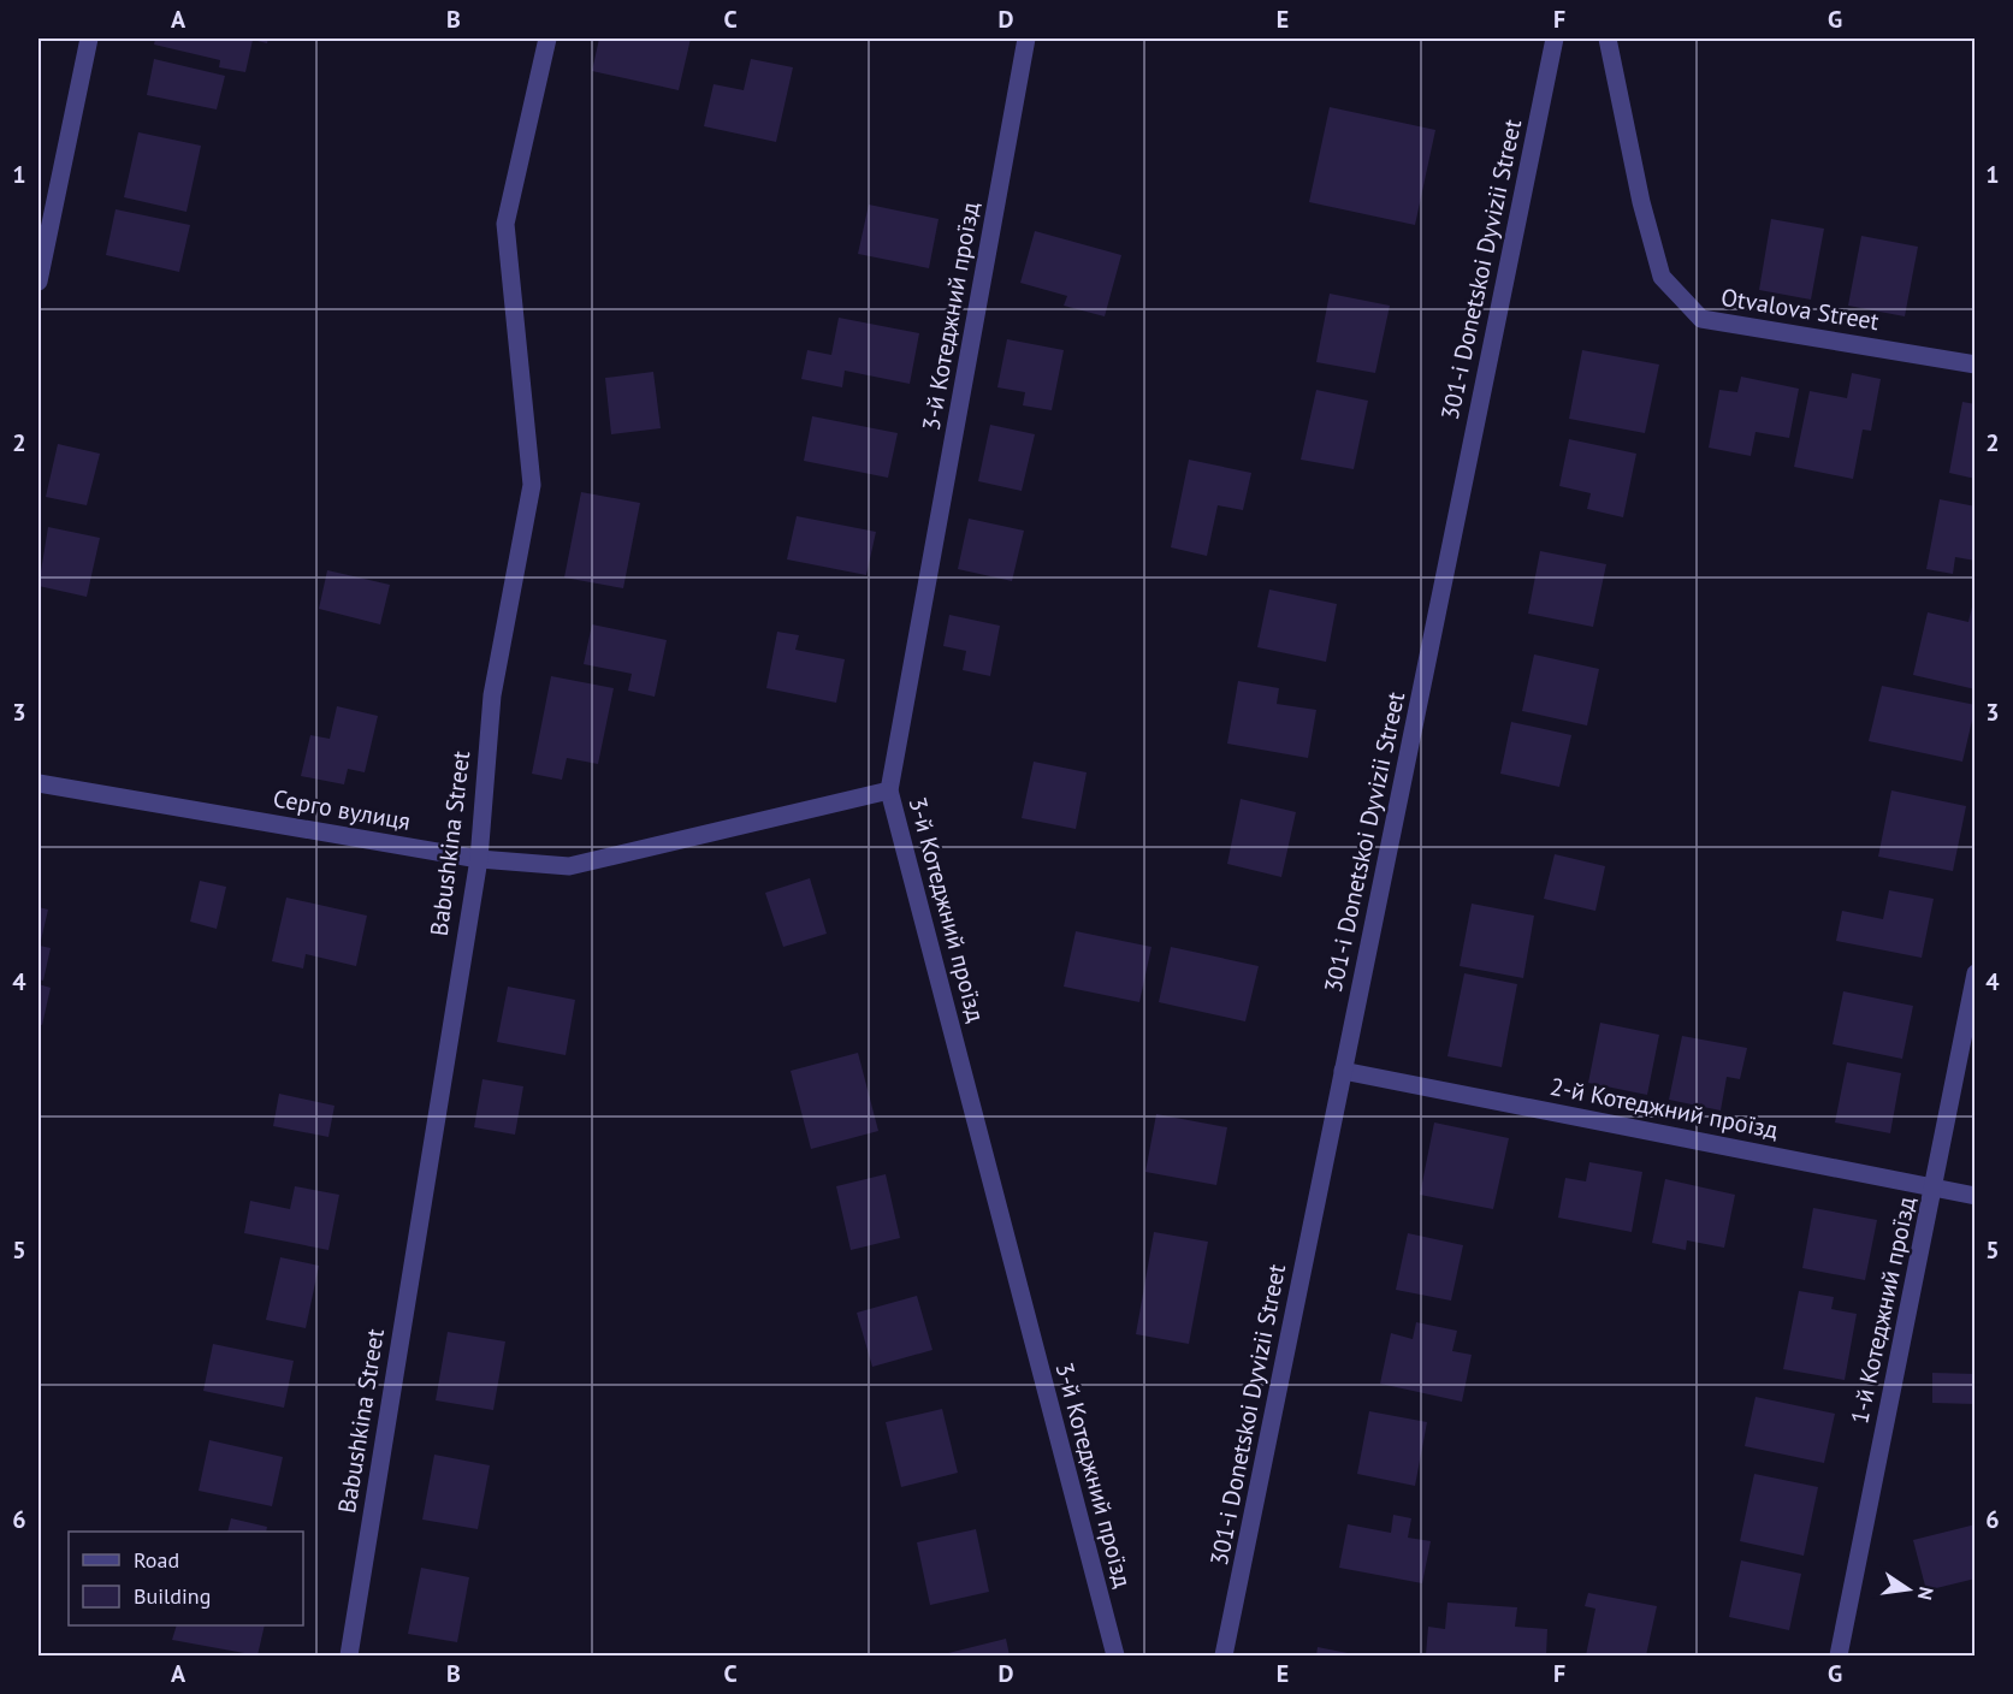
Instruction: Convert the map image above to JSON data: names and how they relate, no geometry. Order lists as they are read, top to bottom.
{
  "streets": {
    "street": [
      "301-i Donetskoi Dyvizii Street",
      "Otvalova Street",
      "3-й Котеджний проїзд",
      "Серго вулиця",
      "Babushkina Street",
      "2-й Котеджний проїзд",
      "1-й Котеджний проїзд"
    ]
  },
  "crossings": [
    ["301-i Donetskoi Dyvizii Street", "2-й Котеджний проїзд"],
    ["3-й Котеджний проїзд", "Серго вулиця"],
    ["Серго вулиця", "Babushkina Street"],
    ["2-й Котеджний проїзд", "1-й Котеджний проїзд"]
  ],
  "legend": ["Road", "Building"],
  "north": "right",
  "grid": {
    "columns": [
      "A",
      "B",
      "C",
      "D",
      "E",
      "F",
      "G"
    ],
    "rows": [
      "1",
      "2",
      "3",
      "4",
      "5",
      "6"
    ]
  }
}
